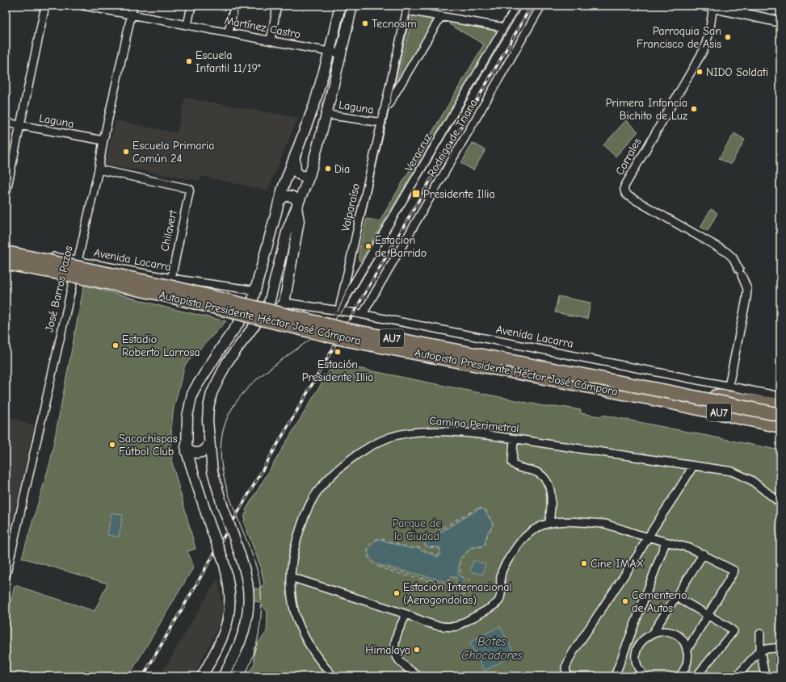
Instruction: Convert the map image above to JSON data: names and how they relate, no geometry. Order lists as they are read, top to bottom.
{
  "streets": {
    "highway": ["Autopista Presidente Héctor José Cámpora", "AU7"],
    "street": [
      "Martínez Castro",
      "Laguna",
      "Rodrigo de Triana",
      "Veracruz",
      "Corrales",
      "Valparaíso",
      "Chilavert",
      "Avenida Lacarra",
      "José Barros Pazos",
      "Camino Perimetral"
    ]
  },
  "crossings": [
    ["Martínez Castro", "José Barros Pazos"],
    ["Laguna", "Valparaíso"],
    ["Laguna", "José Barros Pazos"],
    ["Rodrigo de Triana", "Avenida Lacarra"],
    ["Veracruz", "Valparaíso"],
    ["Veracruz", "Avenida Lacarra"],
    ["Corrales", "Avenida Lacarra"],
    ["Valparaíso", "Avenida Lacarra"],
    ["Chilavert", "Avenida Lacarra"],
    ["Chilavert", "José Barros Pazos"],
    ["Avenida Lacarra", "José Barros Pazos"]
  ],
  "water": ["Botes Chocadores"],
  "parks": ["Parque de la Ciudad"],
  "places": {
    "other": [
      "Tecnosim",
      "Parroquia San Francisco de Asis",
      "Escuela Infantil 11/19°",
      "NIDO Soldati",
      "Primera Infancia Bichito de Luz",
      "Escuela Primaria Común 24",
      "Dia",
      "Estacion de Barrido",
      "Estadio Roberto Larrosa",
      "Estación Presidente Illia",
      "Sacachispas Fútbol Club",
      "Cine IMAX",
      "Estación Internacional (Aerogondolas)",
      "Cementerio de Autos",
      "Himalaya"
    ],
    "transit": ["Presidente Illia"]
  }
}
